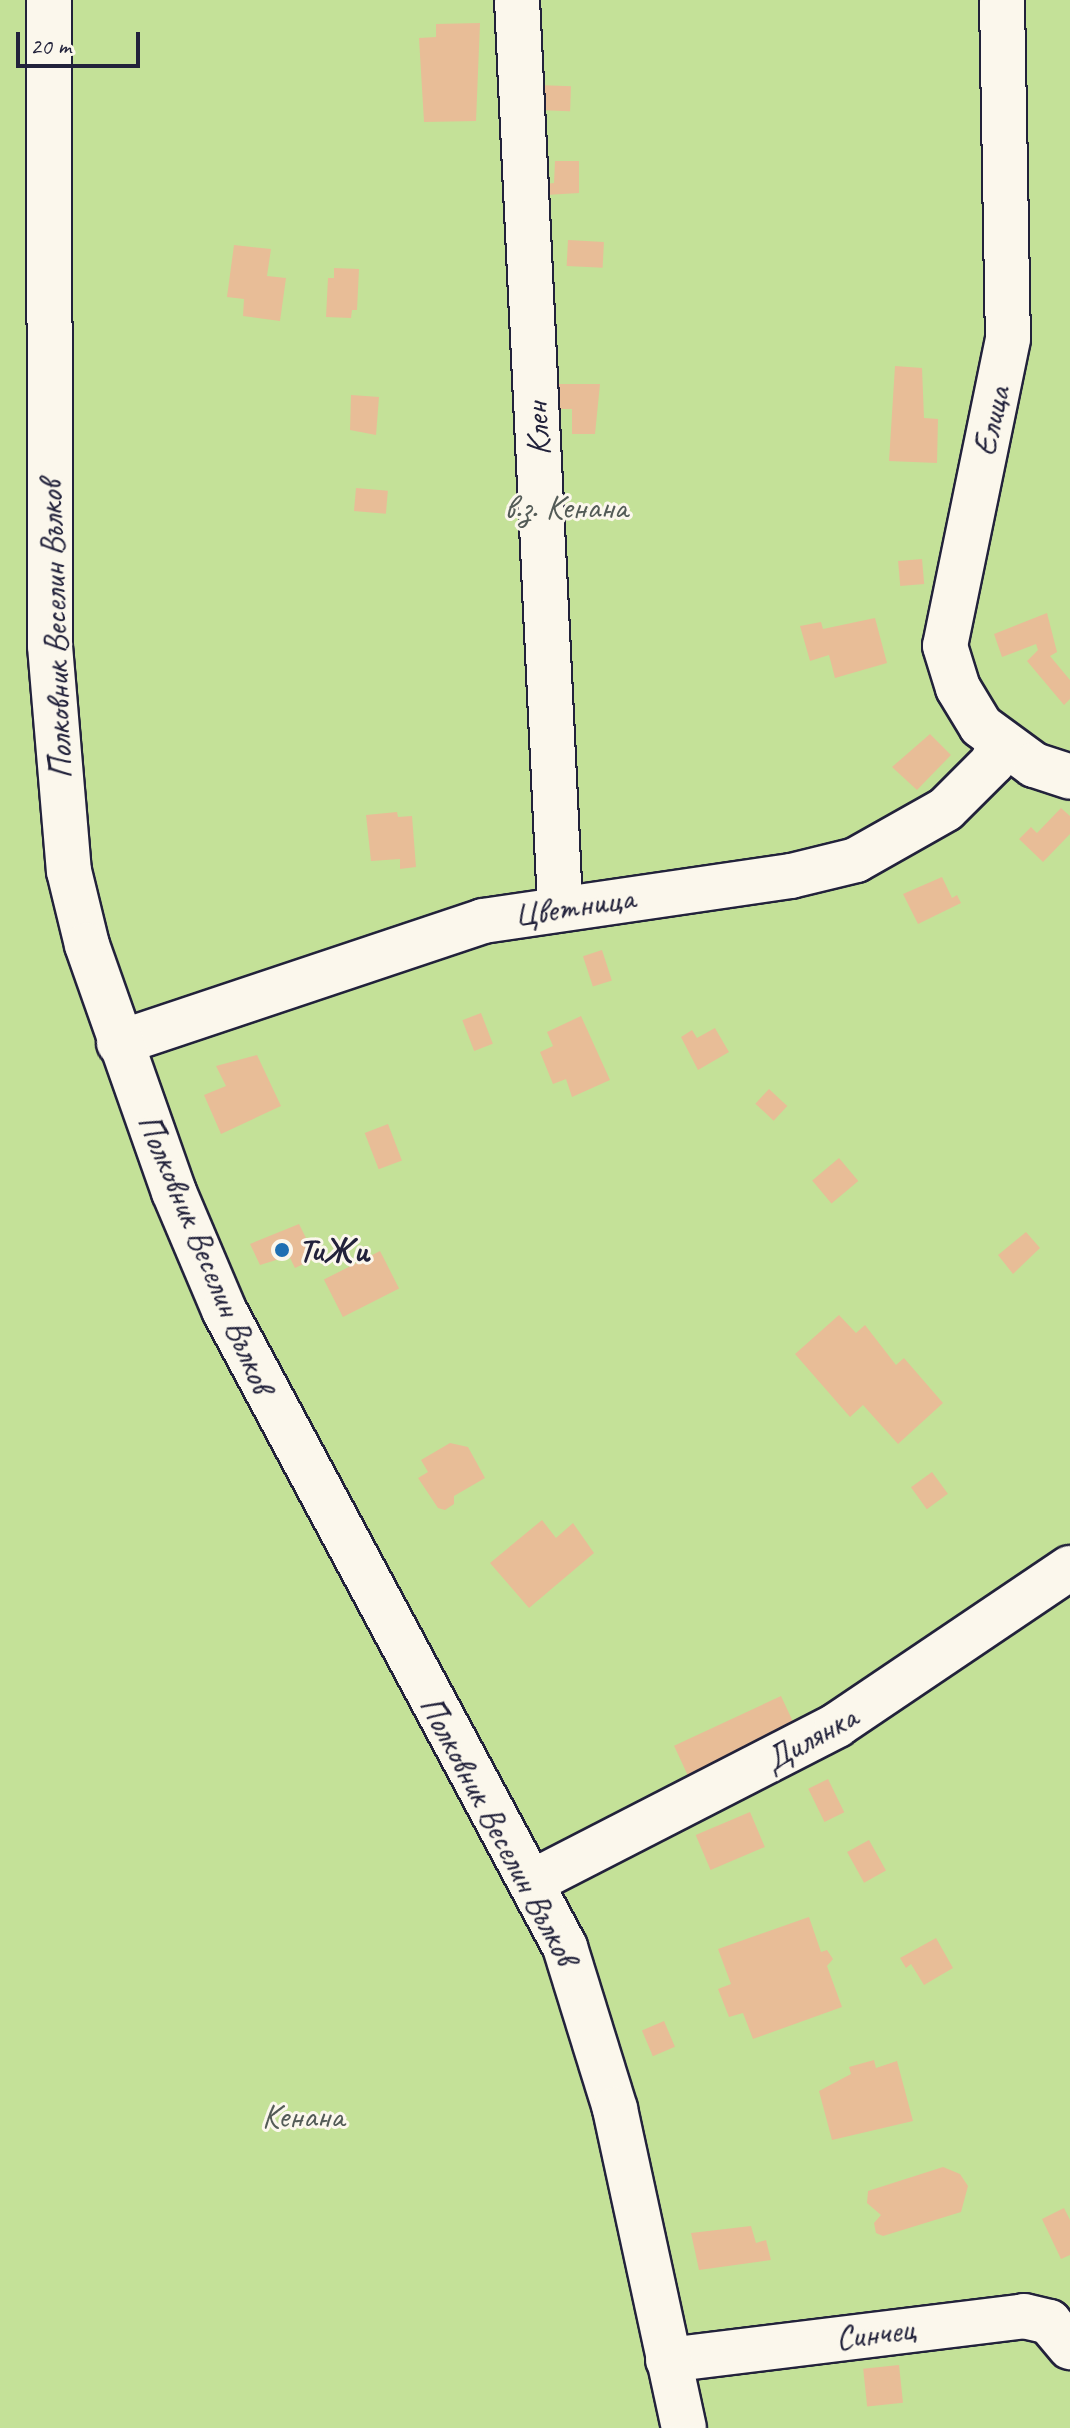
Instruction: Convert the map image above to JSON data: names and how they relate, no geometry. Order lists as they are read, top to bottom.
{
  "streets": {
    "street": [
      "Елица",
      "Клен",
      "Полковник Веселин Вълков",
      "Цветница",
      "Дилянка",
      "Синчец"
    ]
  },
  "crossings": [
    ["Елица", "Цветница"],
    ["Клен", "Цветница"],
    ["Полковник Веселин Вълков", "Цветница"],
    ["Полковник Веселин Вълков", "Дилянка"],
    ["Полковник Веселин Вълков", "Синчец"]
  ],
  "parks": ["в.з. Кенана", "Кенана"],
  "places": ["ТиЖи"],
  "scale_bar": "20 m"
}
